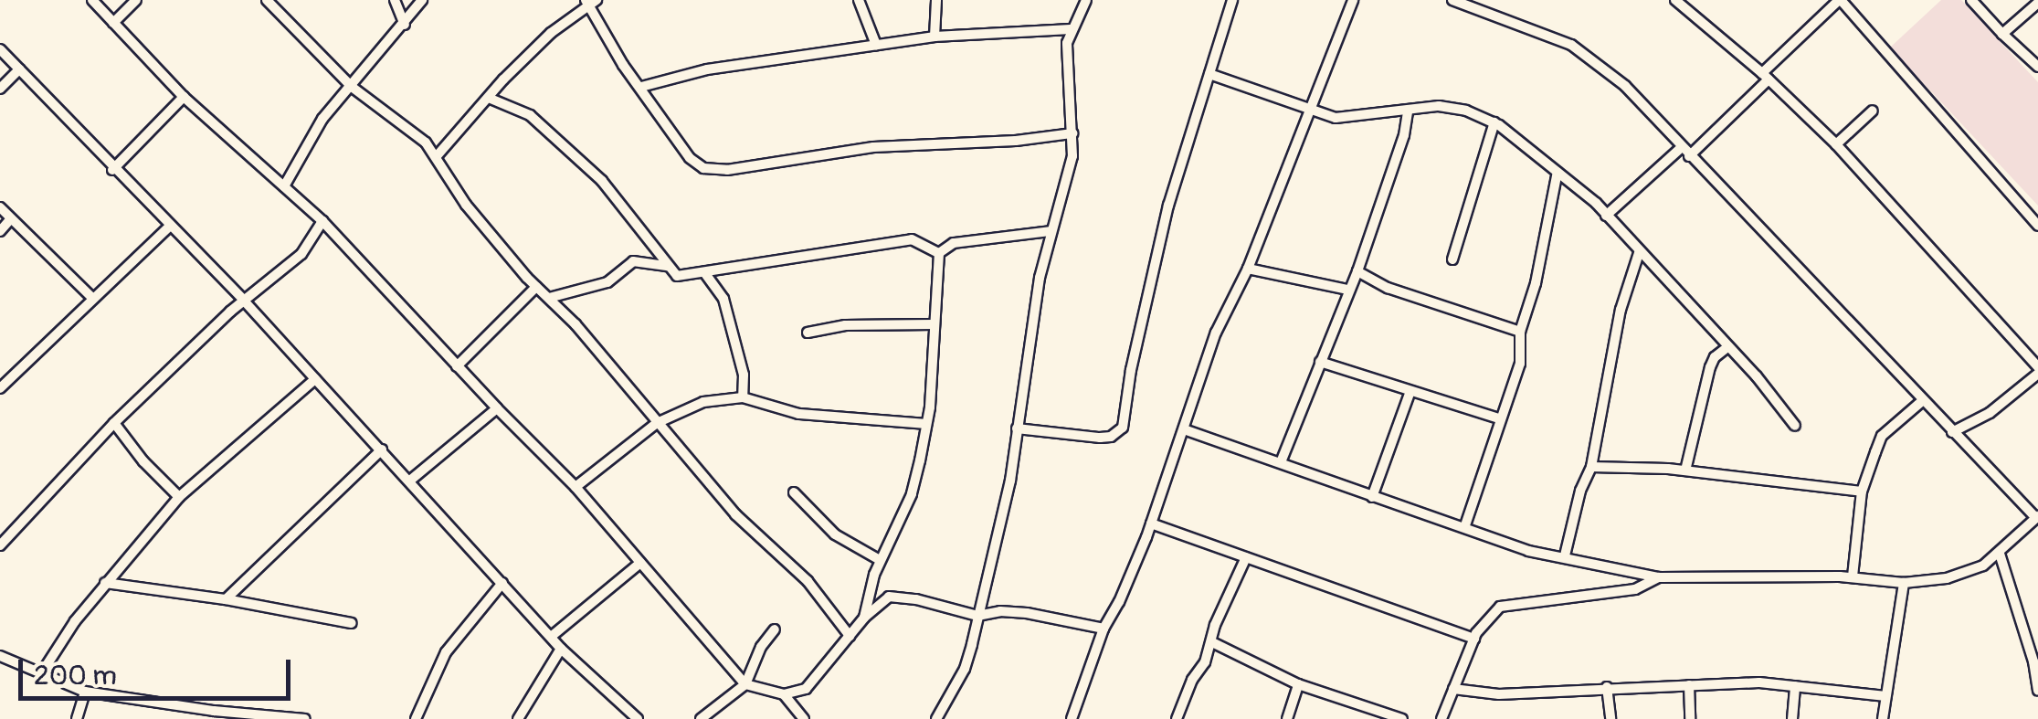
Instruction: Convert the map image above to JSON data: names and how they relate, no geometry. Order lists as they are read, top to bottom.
{
  "scale_bar": "200 m"
}
